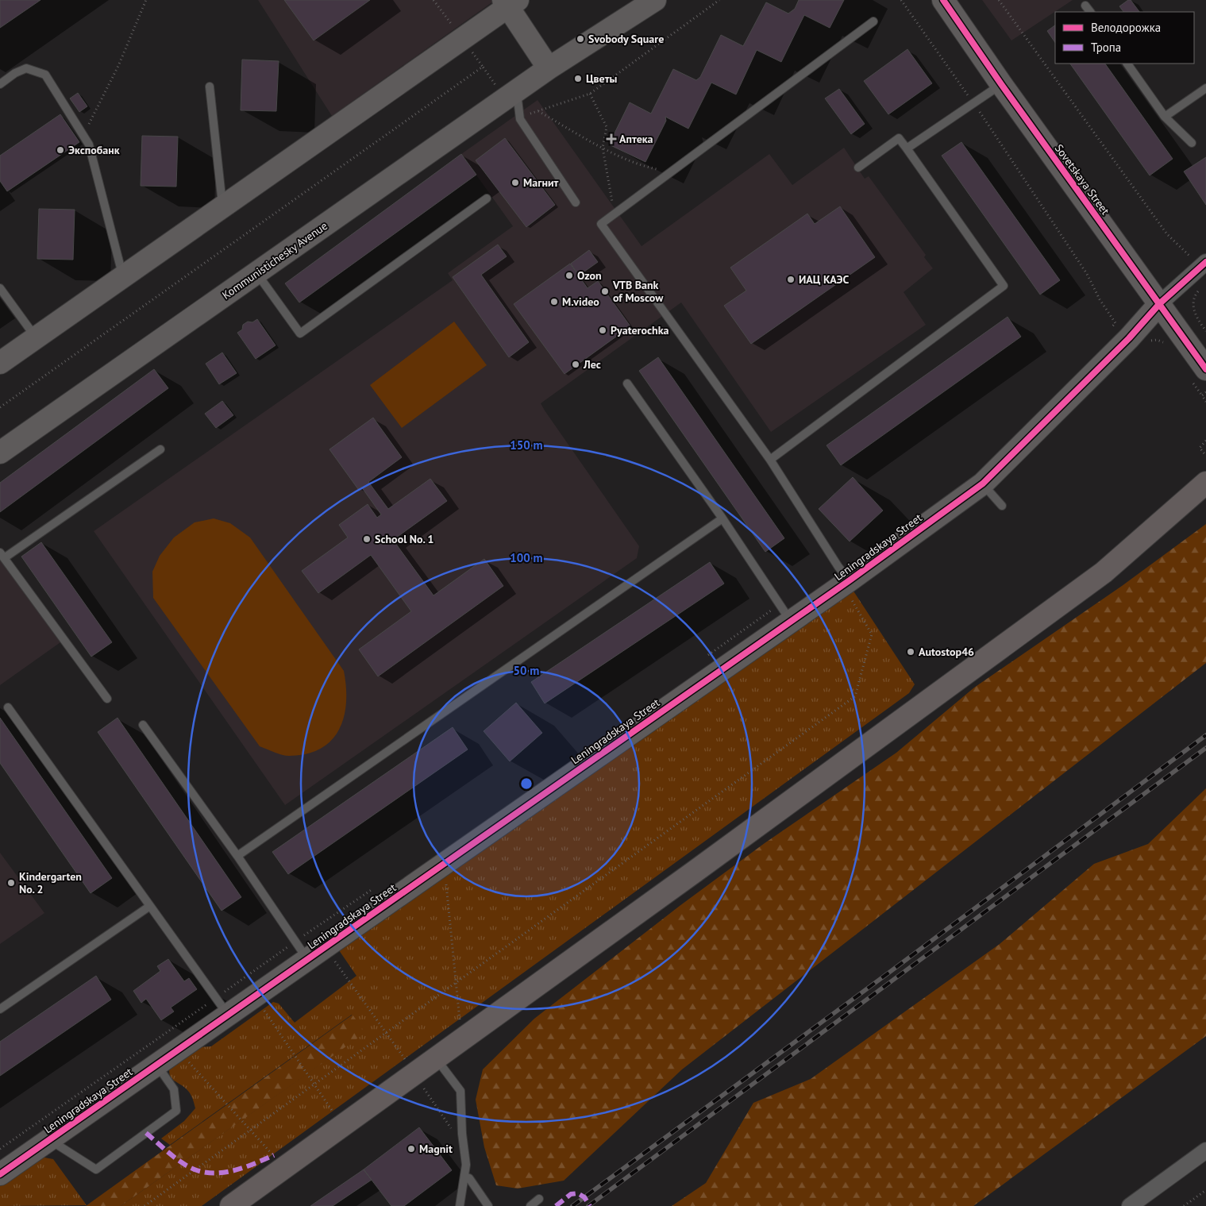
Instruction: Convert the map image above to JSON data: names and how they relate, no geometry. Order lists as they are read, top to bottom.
{
  "streets": {
    "street": ["Sovetskaya Street", "Kommunistichesky Avenue", "Leningradskaya Street"]
  },
  "crossings": [
    ["Sovetskaya Street", "Leningradskaya Street"]
  ],
  "places": {
    "other": [
      "Svobody Square",
      "Цветы",
      "Экспобанк",
      "Магнит",
      "Ozon",
      "ИАЦ КАЭС",
      "VTB Bank of Moscow",
      "M.video",
      "Pyaterochka",
      "Лес",
      "School No. 1",
      "Autostop46",
      "Kindergarten No. 2",
      "Magnit"
    ],
    "health": ["Аптека"]
  },
  "legend": ["Велодорожка", "Тропа"],
  "rings": ["150 m", "100 m", "50 m"]
}
